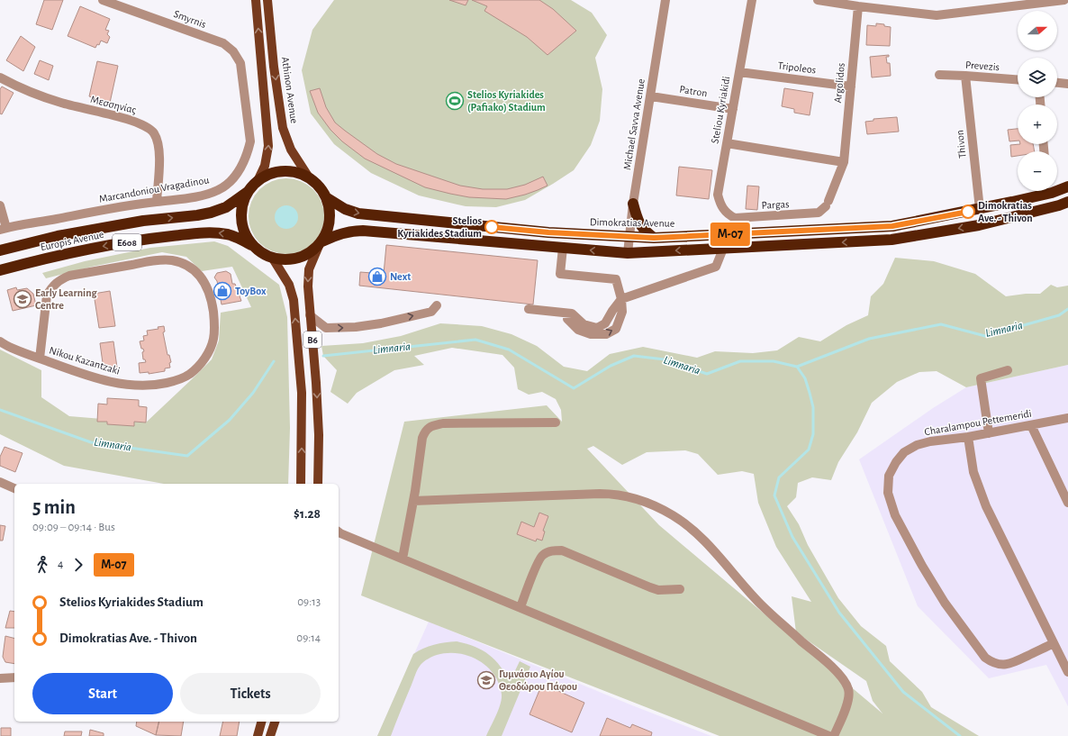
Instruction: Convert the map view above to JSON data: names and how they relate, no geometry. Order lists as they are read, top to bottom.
{
  "streets": {
    "highway": ["Dimokratias Avenue", "Europis Avenue", "E608"],
    "main road": ["Athinon Avenue", "B6"],
    "street": [
      "Smyrnis",
      "Prevezis",
      "Tripoleos",
      "Argolidos",
      "Patron",
      "Μεσσηνίας",
      "Steliou Kyriakidi",
      "Michael Savva Avenue",
      "Thivon",
      "Marcandoniou Vragadinou",
      "Pargas",
      "Nikou Kazantzaki",
      "Charalampou Pettemeridi"
    ]
  },
  "crossings": [
    ["Smyrnis", "Marcandoniou Vragadinou"],
    ["Prevezis", "Thivon"],
    ["Tripoleos", "Argolidos"],
    ["Tripoleos", "Steliou Kyriakidi"],
    ["Argolidos", "Pargas"],
    ["Athinon Avenue", "Dimokratias Avenue"],
    ["Athinon Avenue", "Europis Avenue"],
    ["Athinon Avenue", "E608"],
    ["Athinon Avenue", "B6"],
    ["Patron", "Steliou Kyriakidi"],
    ["Patron", "Michael Savva Avenue"],
    ["Μεσσηνίας", "Marcandoniou Vragadinou"],
    ["Steliou Kyriakidi", "Pargas"],
    ["Michael Savva Avenue", "Dimokratias Avenue"],
    ["Michael Savva Avenue", "E608"],
    ["Thivon", "Dimokratias Avenue"],
    ["Dimokratias Avenue", "Europis Avenue"],
    ["Dimokratias Avenue", "E608"],
    ["Dimokratias Avenue", "B6"],
    ["Europis Avenue", "E608"],
    ["Europis Avenue", "B6"],
    ["E608", "B6"]
  ],
  "water": ["Limnaria"],
  "places": {
    "sports": ["Stelios Kyriakides (Pafiako) Stadium"],
    "other": ["Dimokratias Ave. - Thivon", "Stelios Kyriakides Stadium"],
    "shop": ["Next", "ToyBox"],
    "school or university": ["Early Learning Centre", "Γυμνάσιο Αγίου Θεοδώρου Πάφου"]
  },
  "lines": ["bus line M-07"],
  "north": "right",
  "page": {
    "on_map": "M-07",
    "map_buttons": ["+", "−"],
    "heading": ["5 min", "09:09 – 09:14 · Bus", "$1.28"],
    "legs": ["4", "M-07"],
    "list": [
      {
        "name": "Stelios Kyriakides Stadium",
        "value": "09:13"
      },
      {
        "name": "Dimokratias Ave. - Thivon",
        "value": "09:14"
      }
    ],
    "buttons": ["Start", "Tickets"]
  }
}
